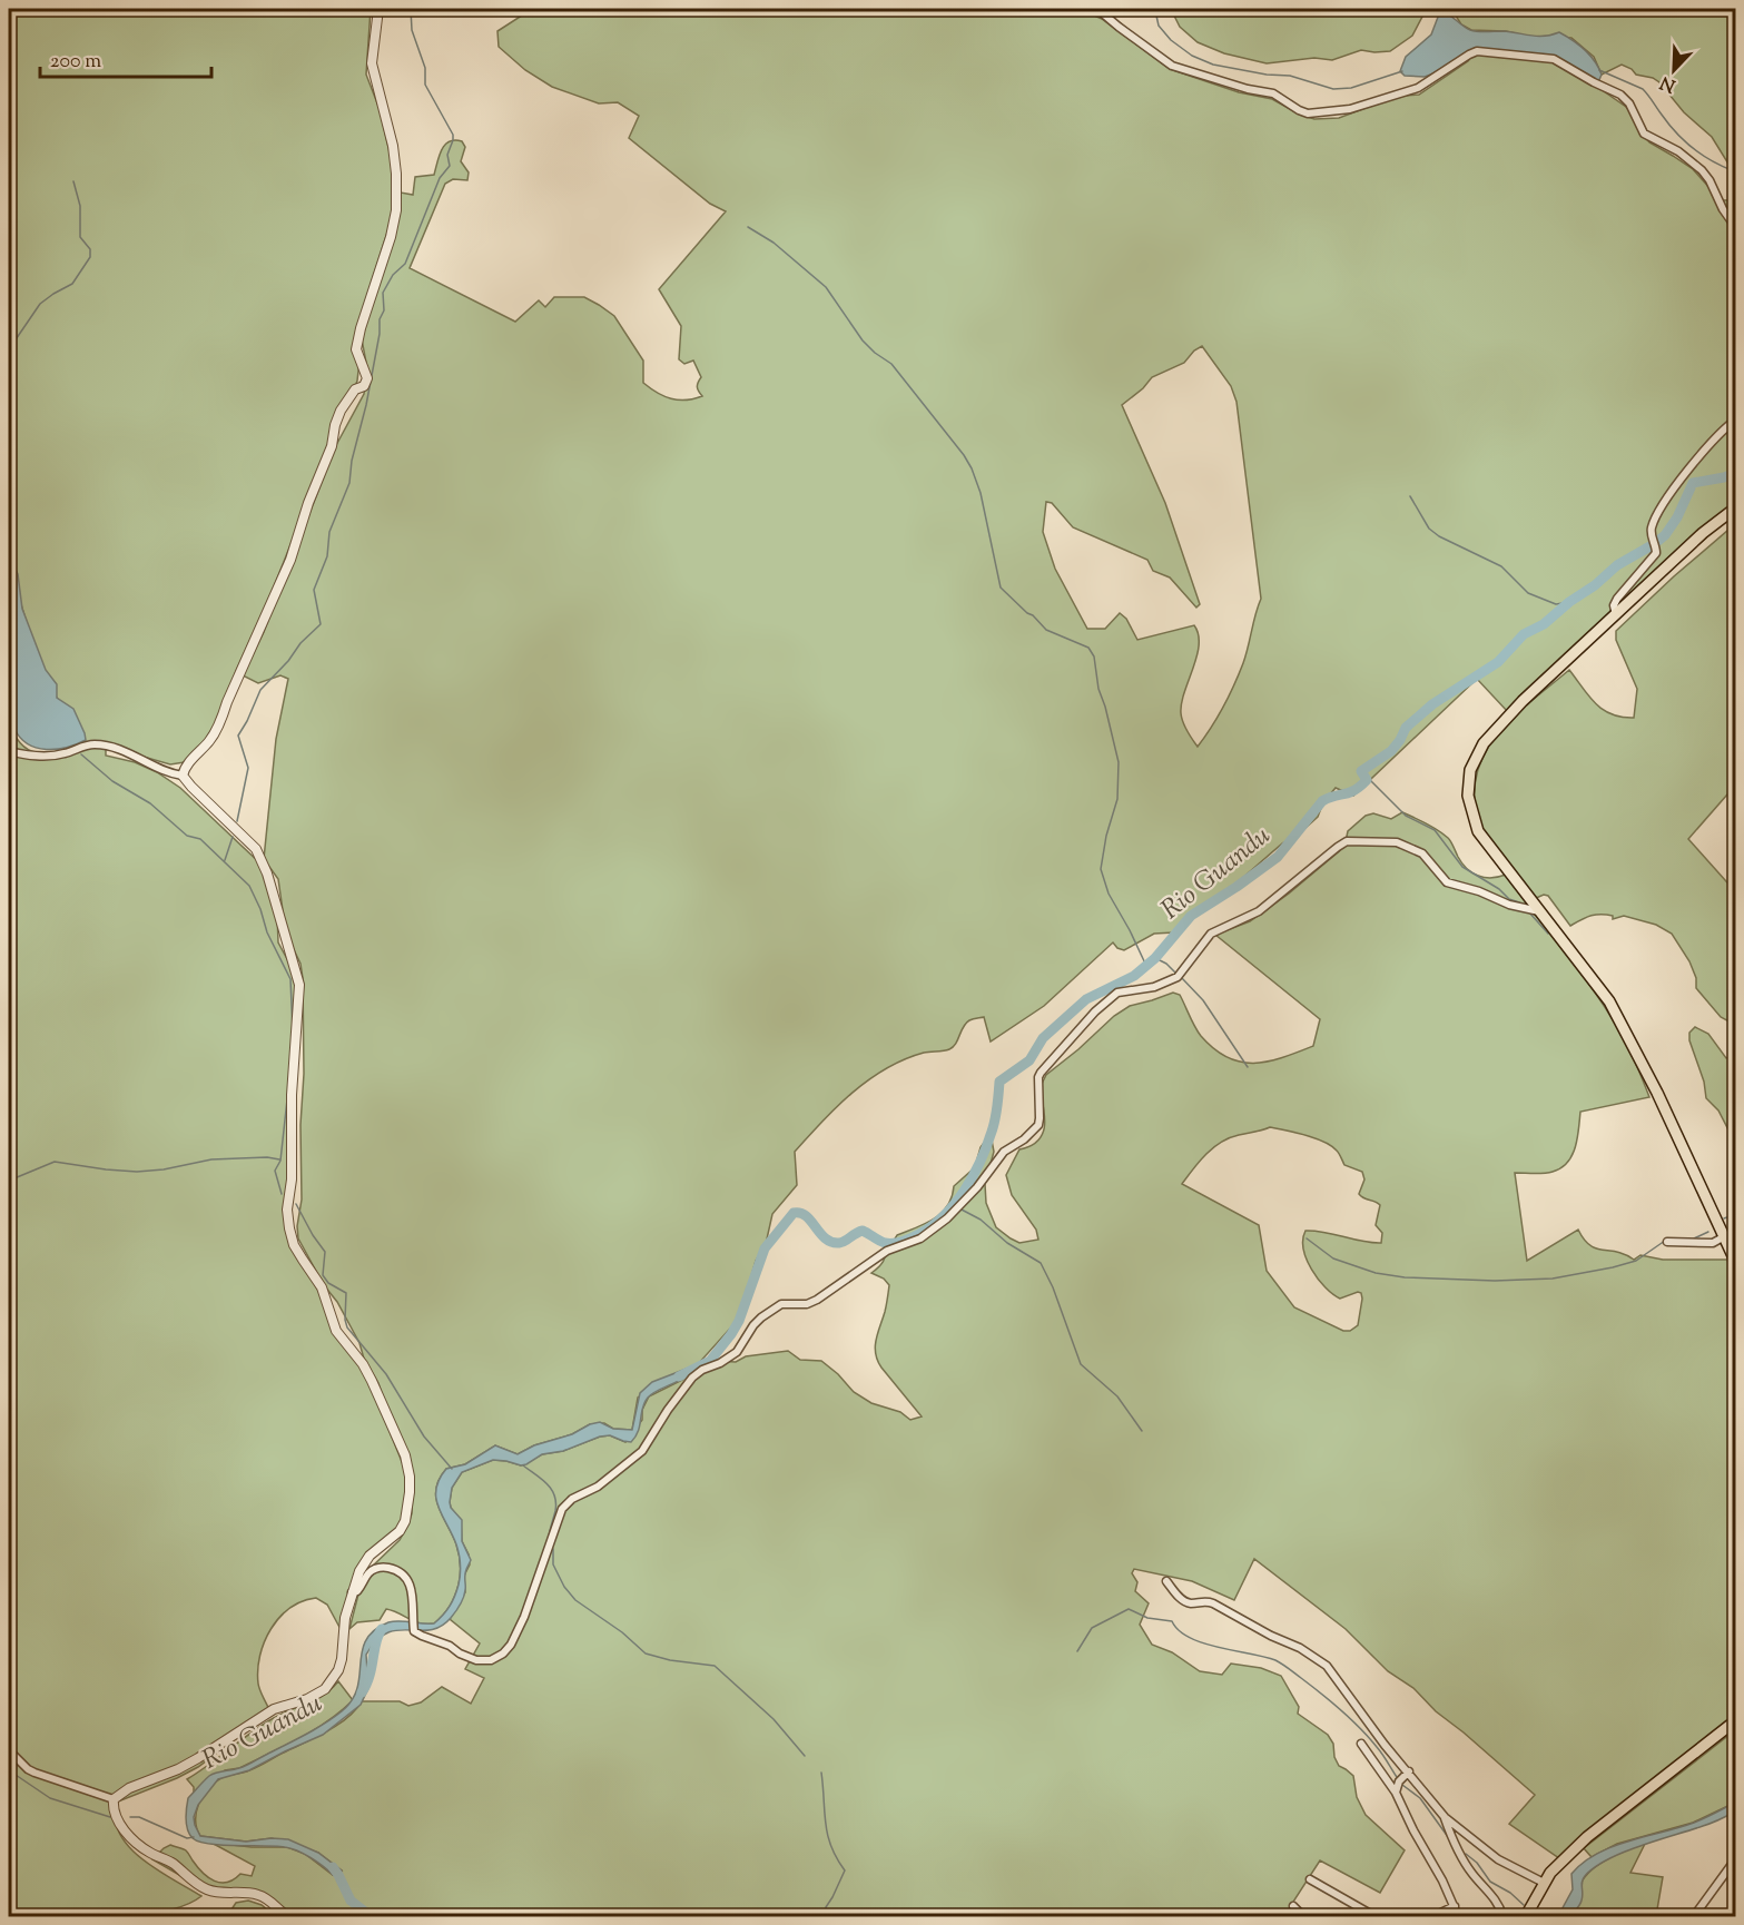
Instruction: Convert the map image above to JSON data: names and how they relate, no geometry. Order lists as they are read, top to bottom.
{
  "water": ["Rio Guandu"],
  "scale_bar": "200 m",
  "north": "bottom left"
}
